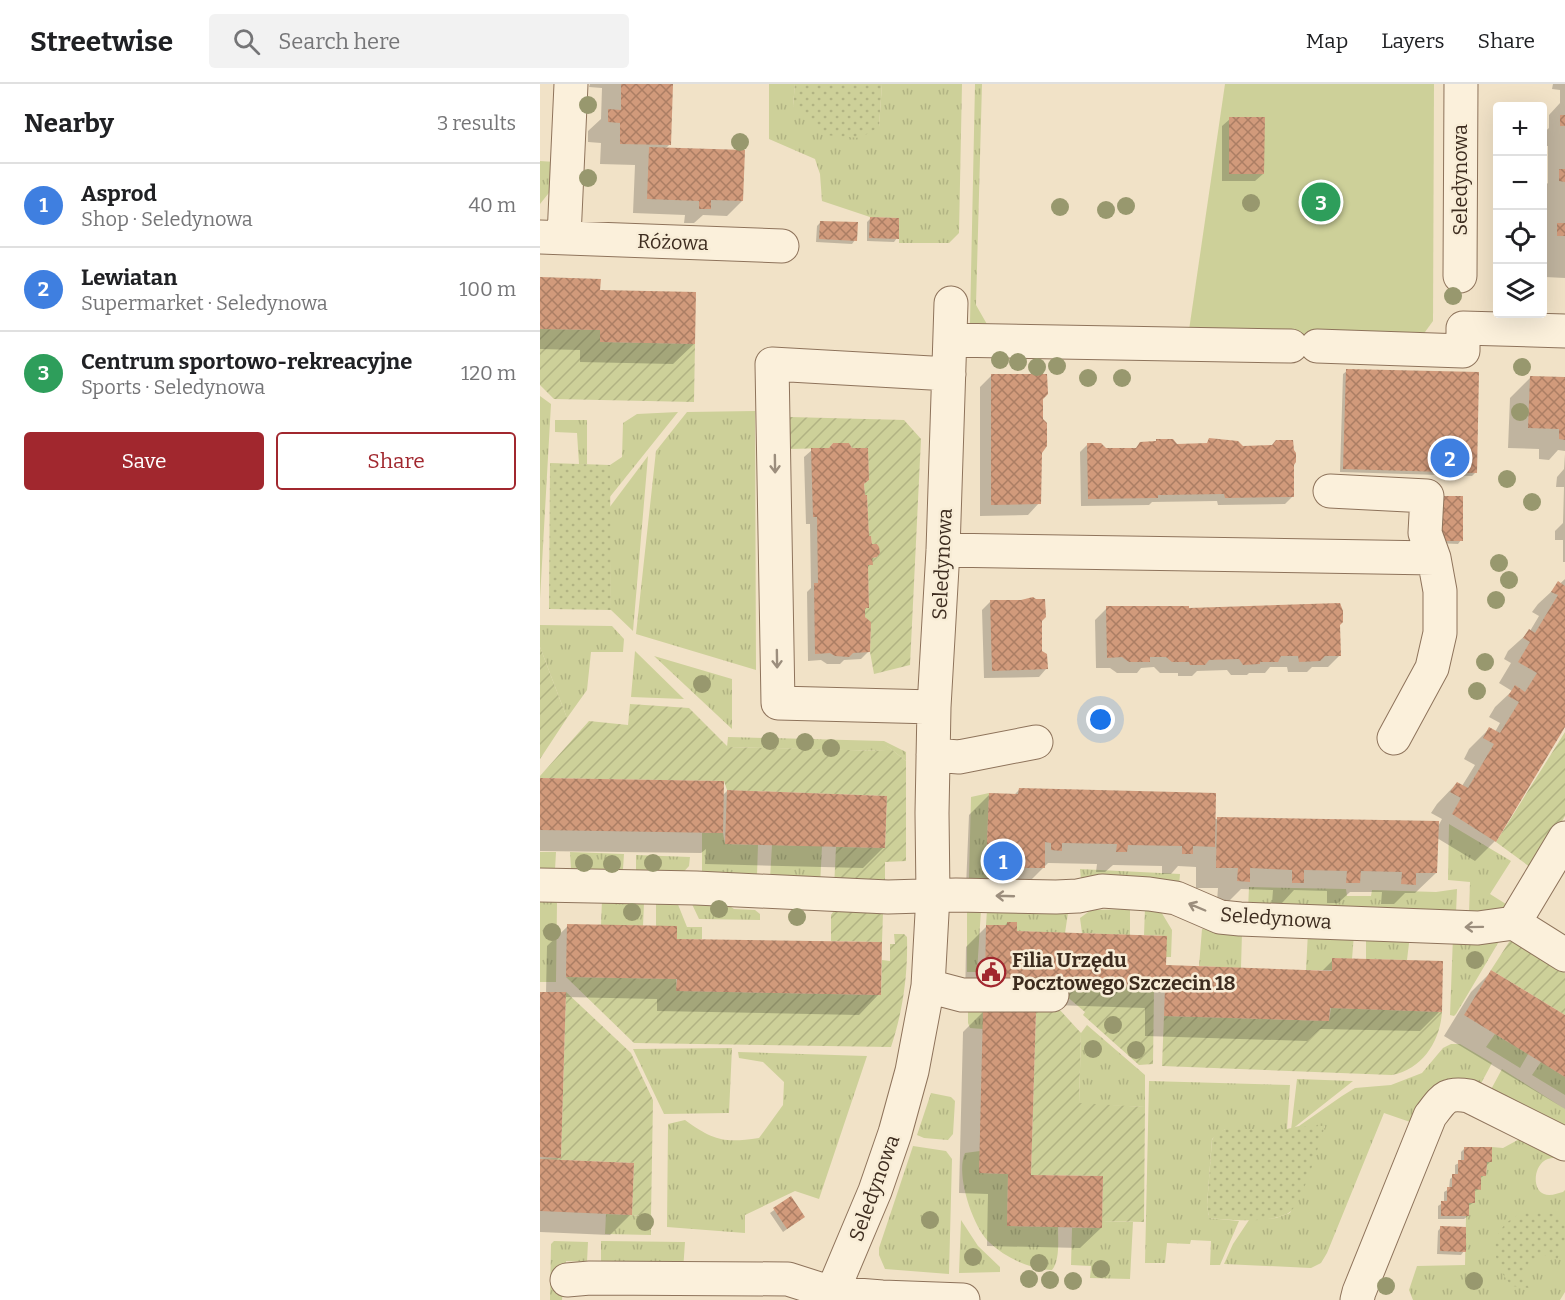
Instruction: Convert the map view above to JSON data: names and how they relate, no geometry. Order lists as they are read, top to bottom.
{
  "streets": {
    "street": ["Seledynowa", "Różowa"]
  },
  "places": {
    "public building": ["Filia Urzędu Pocztowego Szczecin 18"]
  },
  "page": {
    "header": "Streetwise",
    "search": "Search here",
    "nav": ["Map", "Layers", "Share"],
    "heading": ["Nearby", "3 results"],
    "map_buttons": ["+", "−"],
    "list": [
      {
        "mark": "1",
        "name": "Asprod",
        "note": "Shop · Seledynowa",
        "value": "40 m"
      },
      {
        "mark": "2",
        "name": "Lewiatan",
        "note": "Supermarket · Seledynowa",
        "value": "100 m"
      },
      {
        "mark": "3",
        "name": "Centrum sportowo-rekreacyjne",
        "note": "Sports · Seledynowa",
        "value": "120 m"
      }
    ],
    "pins": ["3", "2", "1"],
    "buttons": ["Save", "Share"]
  }
}
